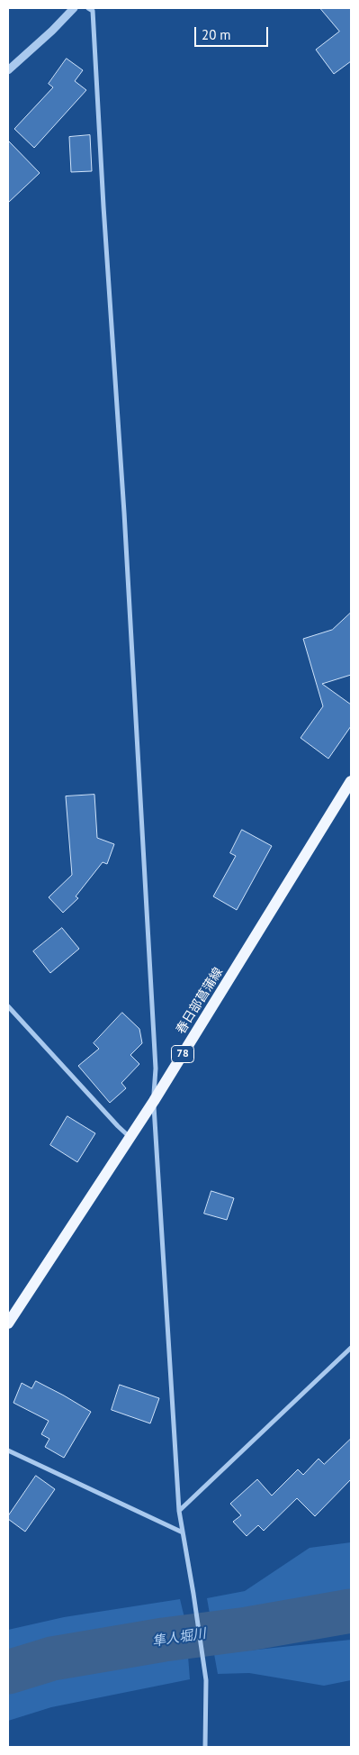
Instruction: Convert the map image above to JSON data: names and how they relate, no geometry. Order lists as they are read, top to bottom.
{
  "streets": {
    "main road": ["春日部菖蒲線", "78"]
  },
  "water": ["隼人堀川"],
  "scale_bar": "20 m"
}
